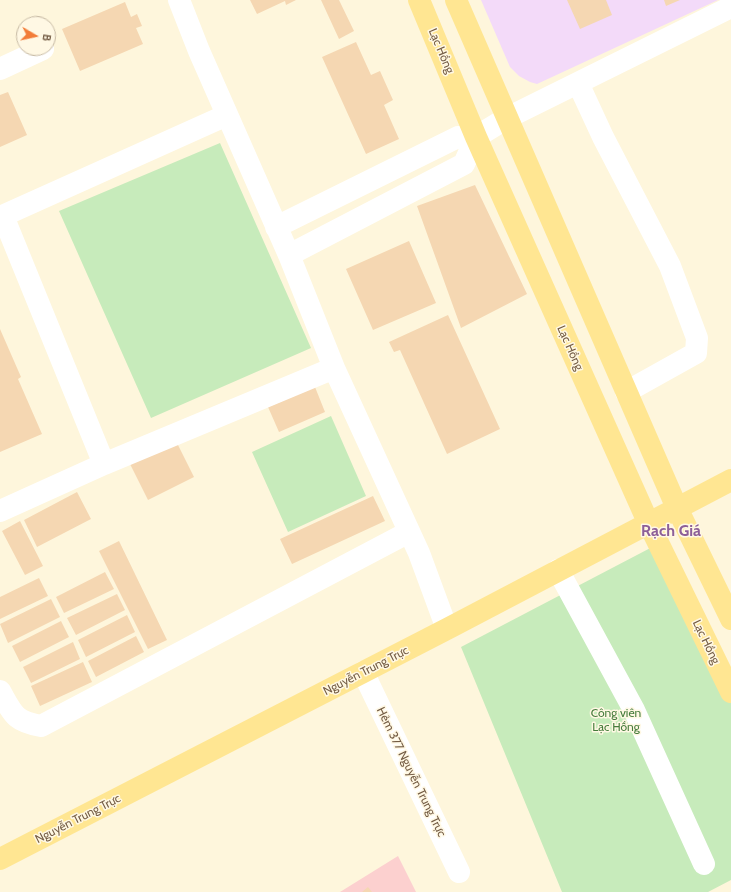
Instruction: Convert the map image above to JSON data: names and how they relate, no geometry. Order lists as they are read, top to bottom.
{
  "streets": {
    "main road": ["Lạc Hồng", "Nguyễn Trung Trực"],
    "street": ["Hẻm 377 Nguyễn Trung Trực"]
  },
  "crossings": [
    ["Lạc Hồng", "Nguyễn Trung Trực"],
    ["Nguyễn Trung Trực", "Hẻm 377 Nguyễn Trung Trực"]
  ],
  "districts": ["Rạch Giá"],
  "parks": ["Công viên Lạc Hồng"],
  "north": "right"
}
